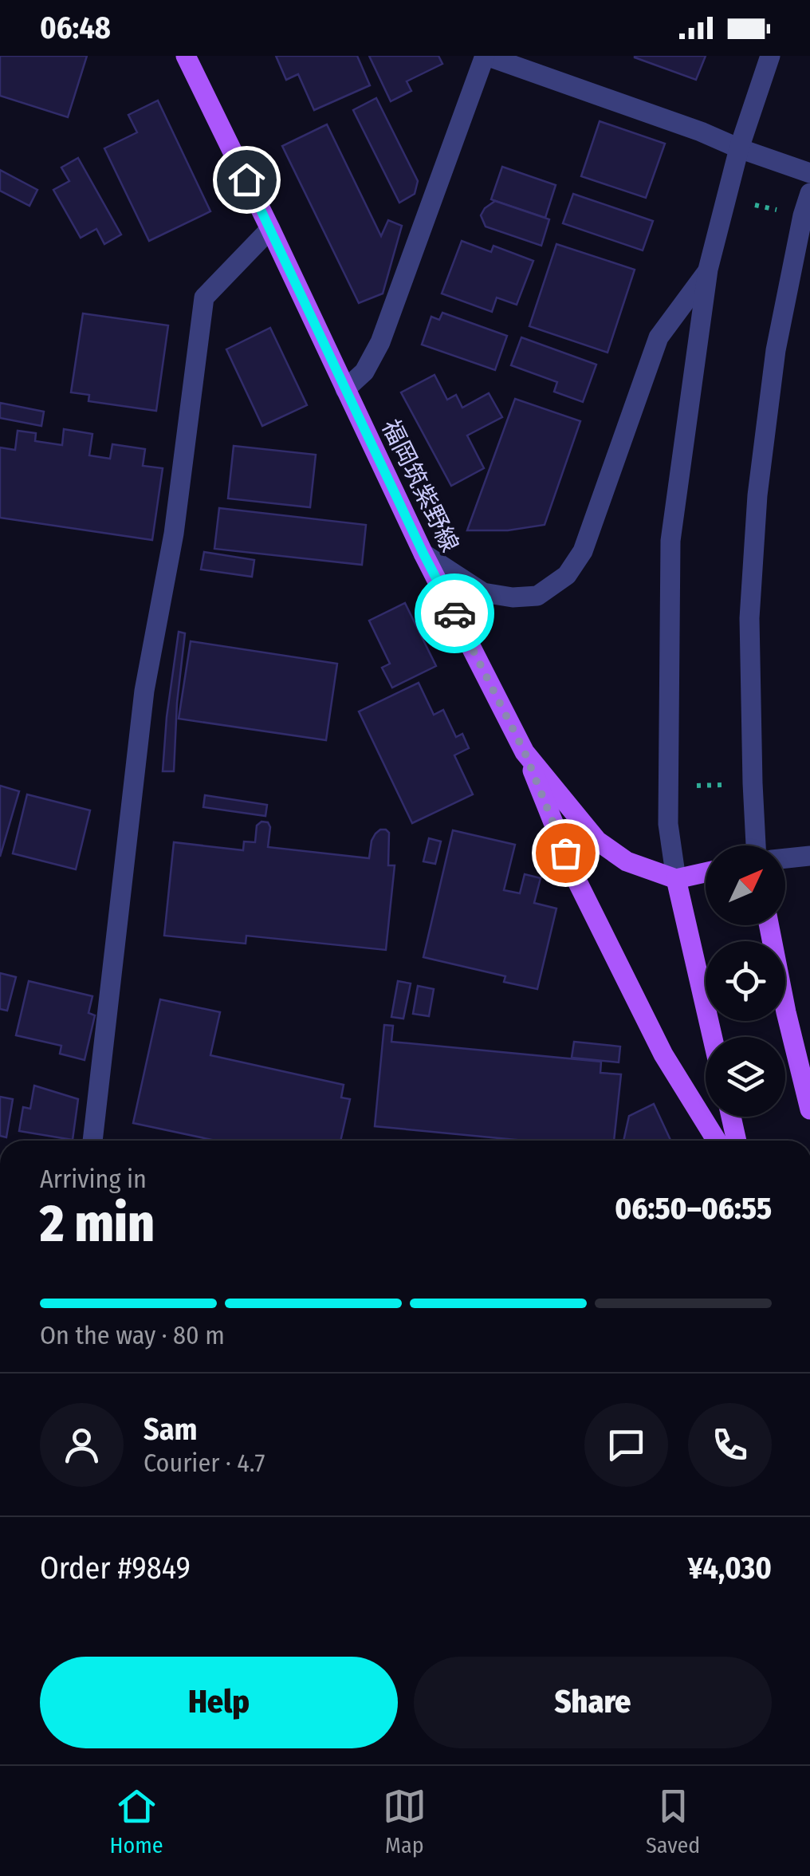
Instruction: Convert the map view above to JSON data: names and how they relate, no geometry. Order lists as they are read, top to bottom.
{
  "streets": {
    "main road": ["福岡筑紫野線"]
  },
  "north": "top right",
  "page": {
    "status": "06:48",
    "heading": ["2 min", "Arriving in", "06:50–06:55"],
    "panel": [
      "Sam",
      "Courier · 4.7",
      "Order #9849",
      "¥4,030"
    ],
    "bar": "On the way · 80 m",
    "buttons": ["Help", "Share"],
    "tabs": ["Home", "Map", "Saved"]
  }
}
